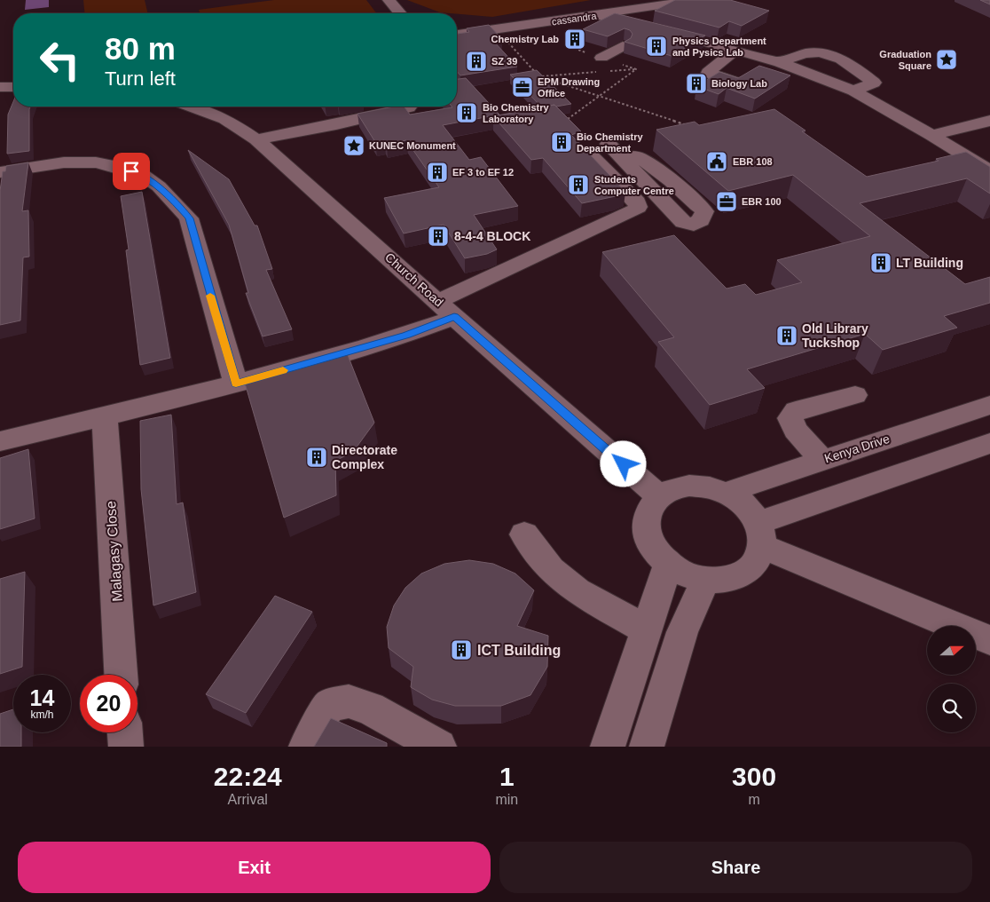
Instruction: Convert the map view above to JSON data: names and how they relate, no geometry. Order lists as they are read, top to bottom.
{
  "streets": {
    "lane": [
      "cassandra",
      "Church Road",
      "Kenya Drive",
      "Malagasy Close"
    ]
  },
  "crossings": [
    ["Church Road", "Kenya Drive"]
  ],
  "places": {
    "building": [
      "Chemistry Lab",
      "Physics Department and Pysics Lab",
      "SZ 39",
      "Biology Lab",
      "Bio Chemistry Laboratory",
      "Bio Chemistry Department",
      "EF 3 to EF 12",
      "Students Computer Centre",
      "8-4-4 BLOCK",
      "LT Building",
      "Old Library Tuckshop",
      "Directorate Complex",
      "ICT Building"
    ],
    "place": ["Graduation Square", "KUNEC Monument"],
    "office": ["EPM Drawing Office", "EBR 100"],
    "public building": ["EBR 108"]
  },
  "north": "right",
  "page": {
    "turn": ["80 m", "Turn left"],
    "speed": "14 km/h",
    "limit": "20",
    "eta": [
      "22:24",
      "Arrival",
      "1",
      "min",
      "300",
      "m"
    ],
    "buttons": ["Exit", "Share"]
  }
}
